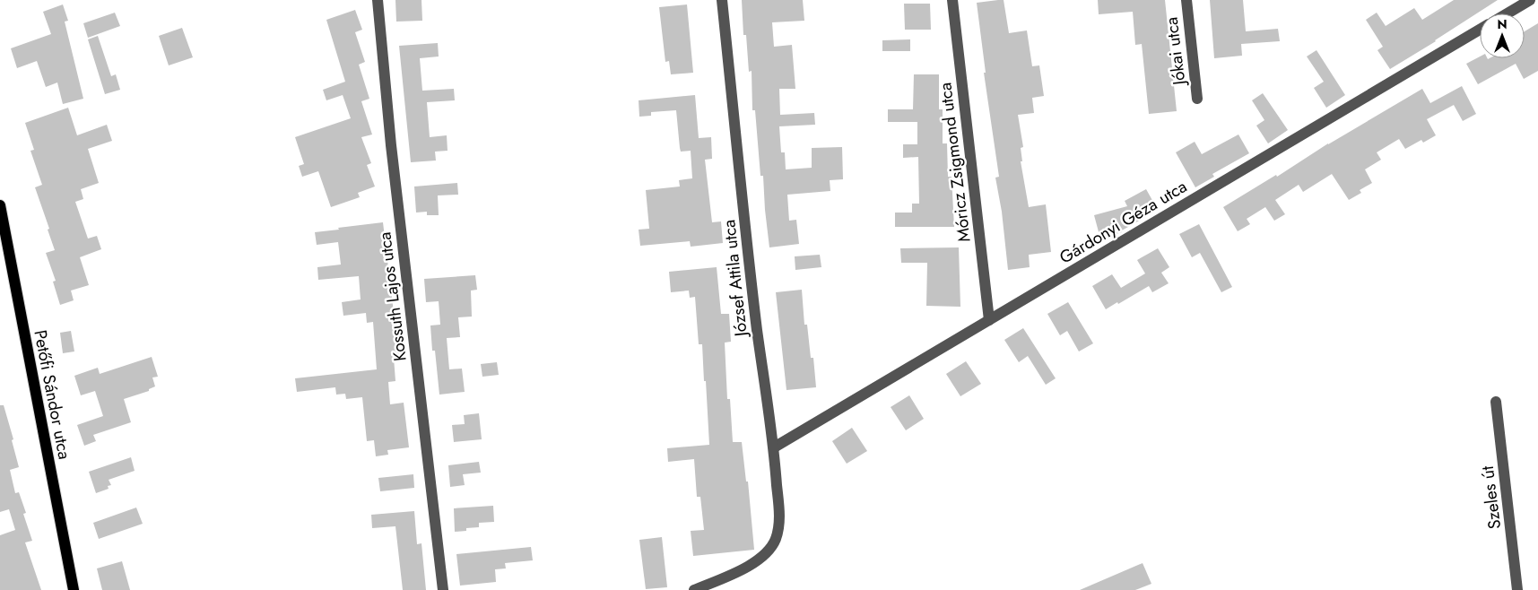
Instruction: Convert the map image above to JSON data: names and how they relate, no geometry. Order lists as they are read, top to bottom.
{
  "streets": {
    "main road": ["Petőfi Sándor utca"],
    "street": [
      "Jókai utca",
      "Móricz Zsigmond utca",
      "Gárdonyi Géza utca",
      "József Attila utca",
      "Kossuth Lajos utca",
      "Szeles út"
    ]
  },
  "crossings": [
    ["Móricz Zsigmond utca", "Gárdonyi Géza utca"],
    ["Gárdonyi Géza utca", "József Attila utca"]
  ],
  "north": "top"
}
